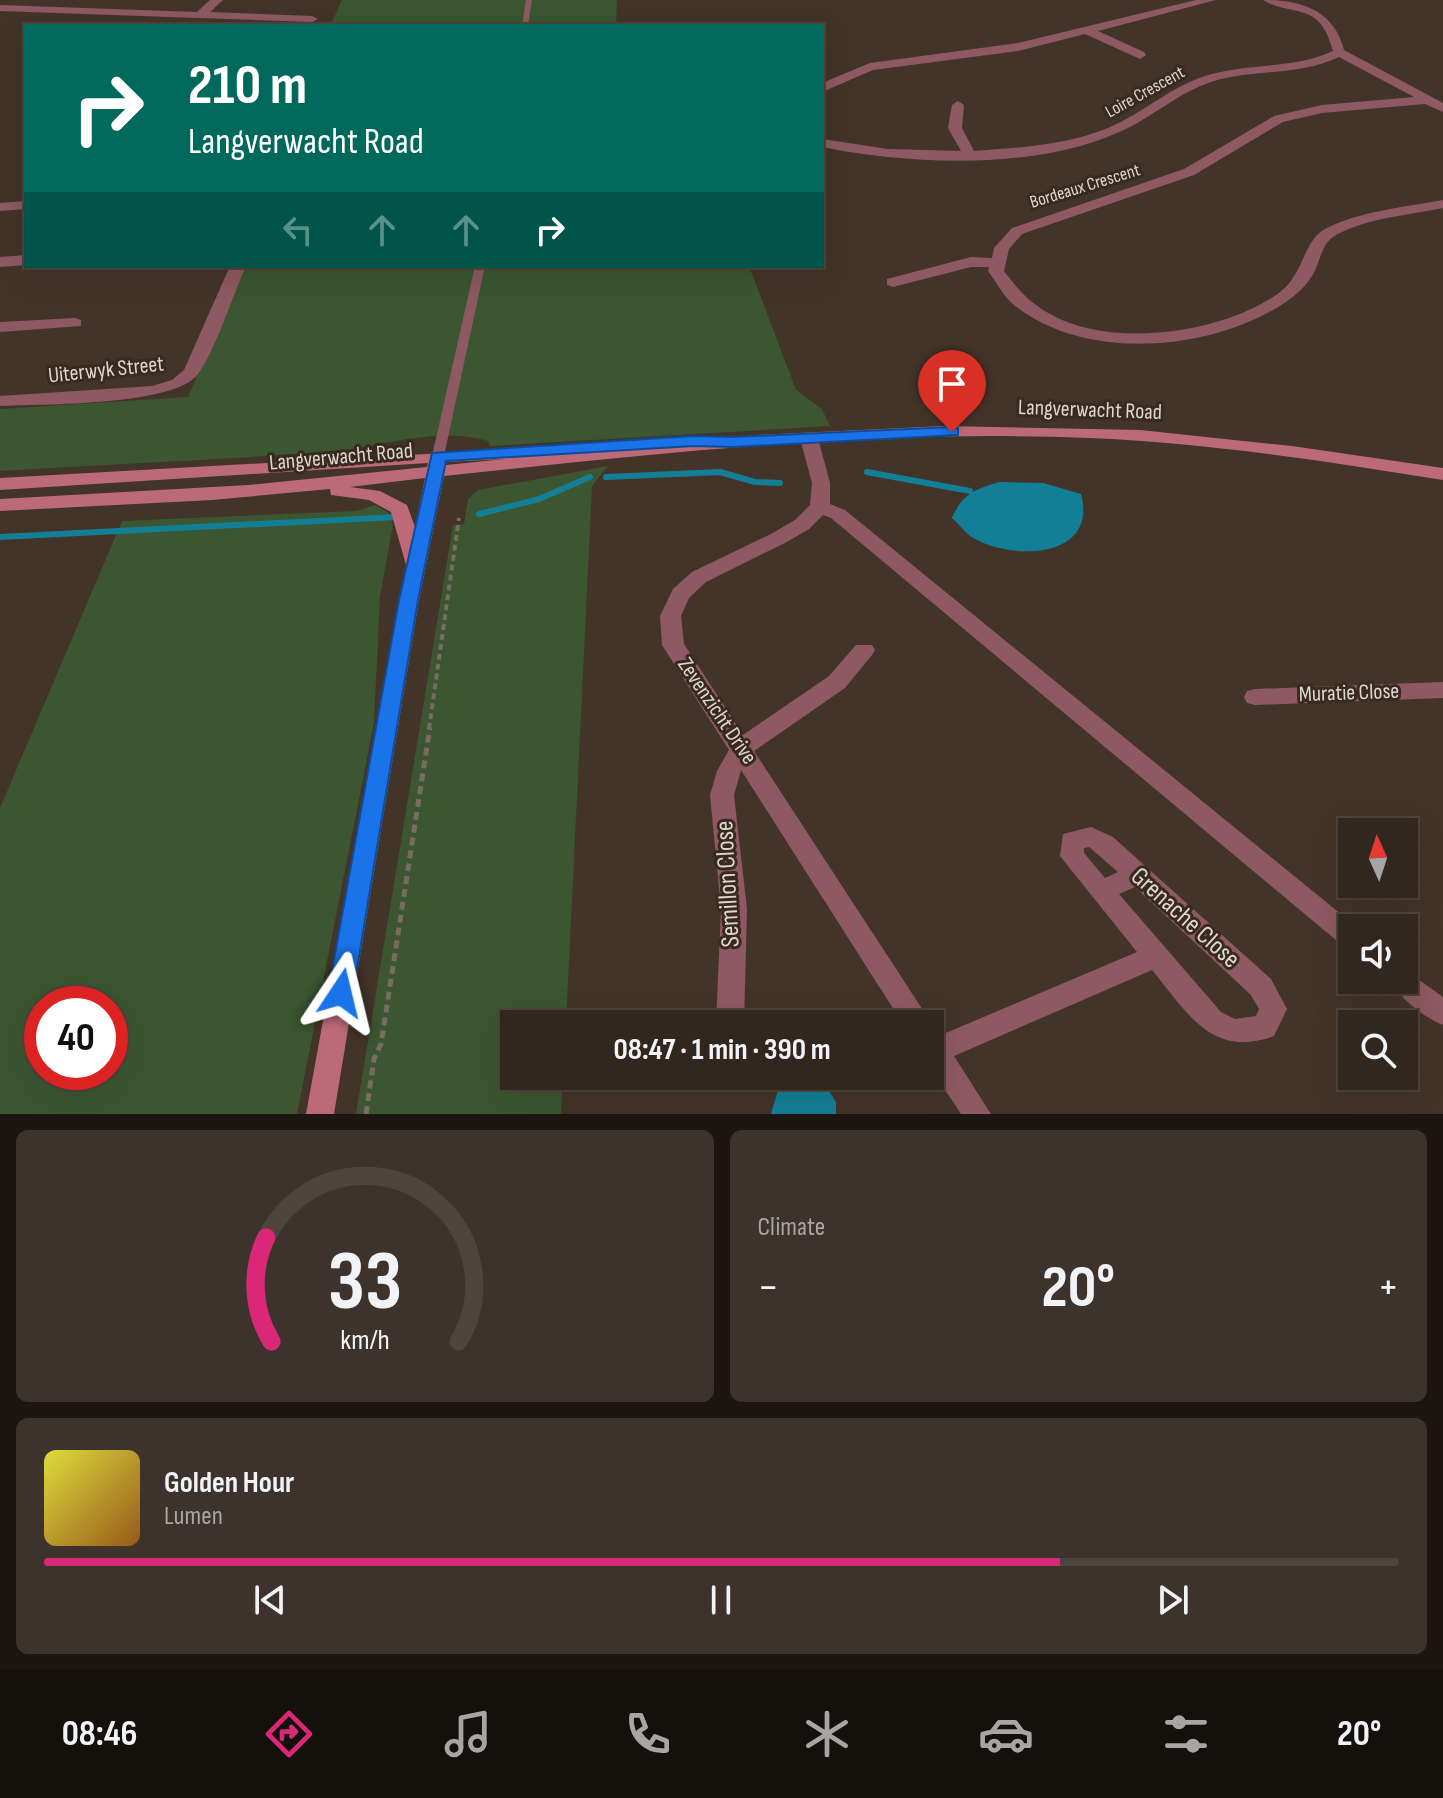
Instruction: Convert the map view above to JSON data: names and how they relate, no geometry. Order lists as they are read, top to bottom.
{
  "streets": {
    "street": [
      "Loire Crescent",
      "Bordeaux Crescent",
      "Uiterwyk Street",
      "Langverwacht Road",
      "Muratie Close",
      "Zevenzicht Drive",
      "Semillon Close",
      "Grenache Close"
    ]
  },
  "crossings": [
    ["Zevenzicht Drive", "Semillon Close"]
  ],
  "north": "top",
  "page": {
    "turn": ["210 m", "Langverwacht Road"],
    "limit": "40",
    "trip": "08:47 · 1 min · 390 m",
    "tile": "Climate",
    "heat": ["−", "20°", "+"],
    "song": ["Golden Hour", "Lumen"],
    "tabs": ["08:46", "20°"],
    "gauge": ["33", "km/h"]
  }
}
